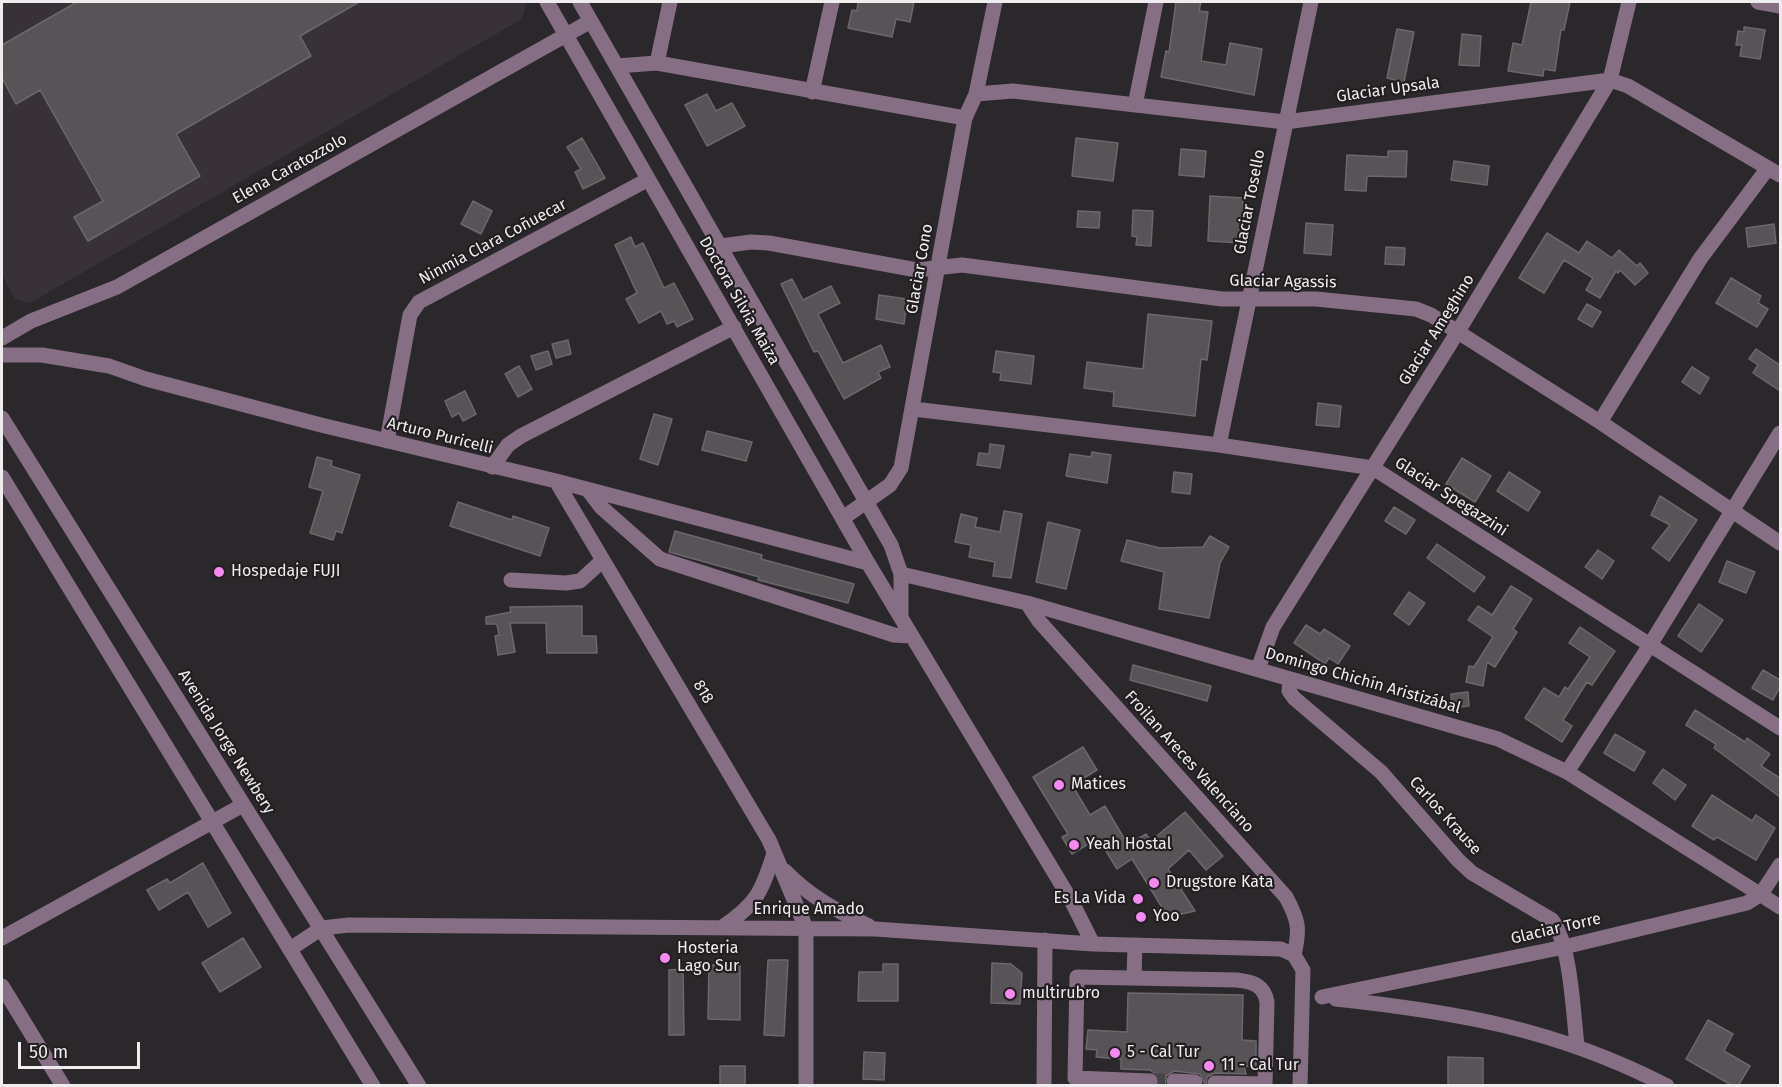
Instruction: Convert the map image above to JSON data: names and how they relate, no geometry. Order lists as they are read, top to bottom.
{
  "streets": {
    "street": [
      "Glaciar Upsala",
      "Elena Caratozzolo",
      "Glaciar Tosello",
      "Ninmia Clara Coñuecar",
      "Glaciar Cono",
      "Glaciar Agassis",
      "Doctora Silvia Maiza",
      "Glaciar Ameghino",
      "Arturo Puricelli",
      "Glaciar Spegazzini",
      "Domingo Chichín Aristizábal",
      "818",
      "Avenida Jorge Newbery",
      "Froilan Areces Valenciano",
      "Carlos Krause",
      "Enrique Amado",
      "Glaciar Torre"
    ]
  },
  "crossings": [
    ["Glaciar Upsala", "Glaciar Tosello"],
    ["Glaciar Upsala", "Glaciar Cono"],
    ["Glaciar Upsala", "Glaciar Ameghino"],
    ["Elena Caratozzolo", "Doctora Silvia Maiza"],
    ["Glaciar Tosello", "Glaciar Agassis"],
    ["Glaciar Tosello", "Glaciar Spegazzini"],
    ["Ninmia Clara Coñuecar", "Doctora Silvia Maiza"],
    ["Ninmia Clara Coñuecar", "Arturo Puricelli"],
    ["Glaciar Cono", "Glaciar Agassis"],
    ["Glaciar Cono", "Doctora Silvia Maiza"],
    ["Glaciar Cono", "Glaciar Spegazzini"],
    ["Glaciar Agassis", "Doctora Silvia Maiza"],
    ["Glaciar Agassis", "Glaciar Ameghino"],
    ["Doctora Silvia Maiza", "Arturo Puricelli"],
    ["Doctora Silvia Maiza", "Domingo Chichín Aristizábal"],
    ["Doctora Silvia Maiza", "Enrique Amado"],
    ["Glaciar Ameghino", "Glaciar Spegazzini"],
    ["Glaciar Ameghino", "Domingo Chichín Aristizábal"],
    ["Arturo Puricelli", "818"],
    ["Domingo Chichín Aristizábal", "Froilan Areces Valenciano"],
    ["Domingo Chichín Aristizábal", "Carlos Krause"],
    ["Domingo Chichín Aristizábal", "Glaciar Torre"],
    ["818", "Enrique Amado"],
    ["Avenida Jorge Newbery", "Enrique Amado"],
    ["Froilan Areces Valenciano", "Enrique Amado"],
    ["Carlos Krause", "Glaciar Torre"]
  ],
  "places": [
    "Hospedaje FUJI",
    "Matices",
    "Yeah Hostal",
    "Drugstore Kata",
    "Es La Vida",
    "Yoo",
    "Hosteria Lago Sur",
    "multirubro",
    "5 - Cal Tur",
    "11 - Cal Tur"
  ],
  "scale_bar": "50 m"
}
